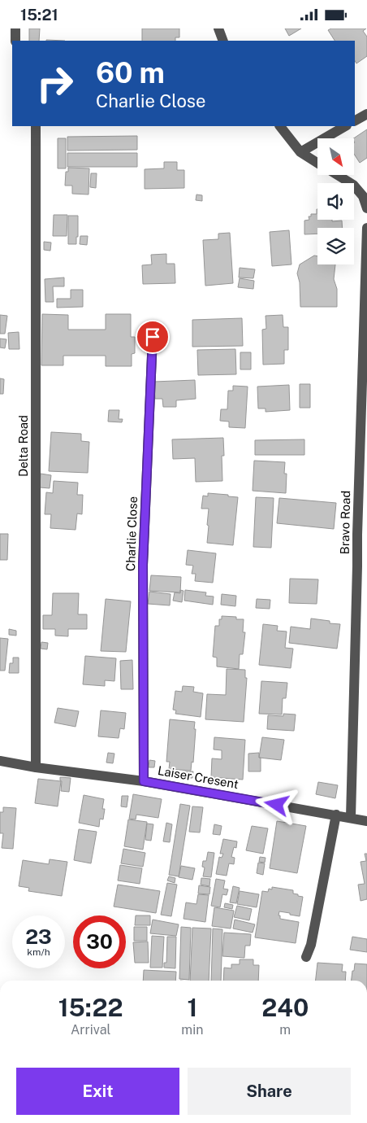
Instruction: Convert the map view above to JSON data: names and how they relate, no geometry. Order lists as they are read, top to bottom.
{
  "streets": {
    "street": [
      "Delta Road",
      "Bravo Road",
      "Charlie Close",
      "Laiser Cresent"
    ]
  },
  "crossings": [
    ["Delta Road", "Laiser Cresent"],
    ["Bravo Road", "Laiser Cresent"],
    ["Charlie Close", "Laiser Cresent"]
  ],
  "north": "bottom right",
  "page": {
    "status": "15:21",
    "turn": ["60 m", "Charlie Close"],
    "speed": "23 km/h",
    "limit": "30",
    "eta": [
      "15:22",
      "Arrival",
      "1",
      "min",
      "240",
      "m"
    ],
    "buttons": ["Exit", "Share"]
  }
}
